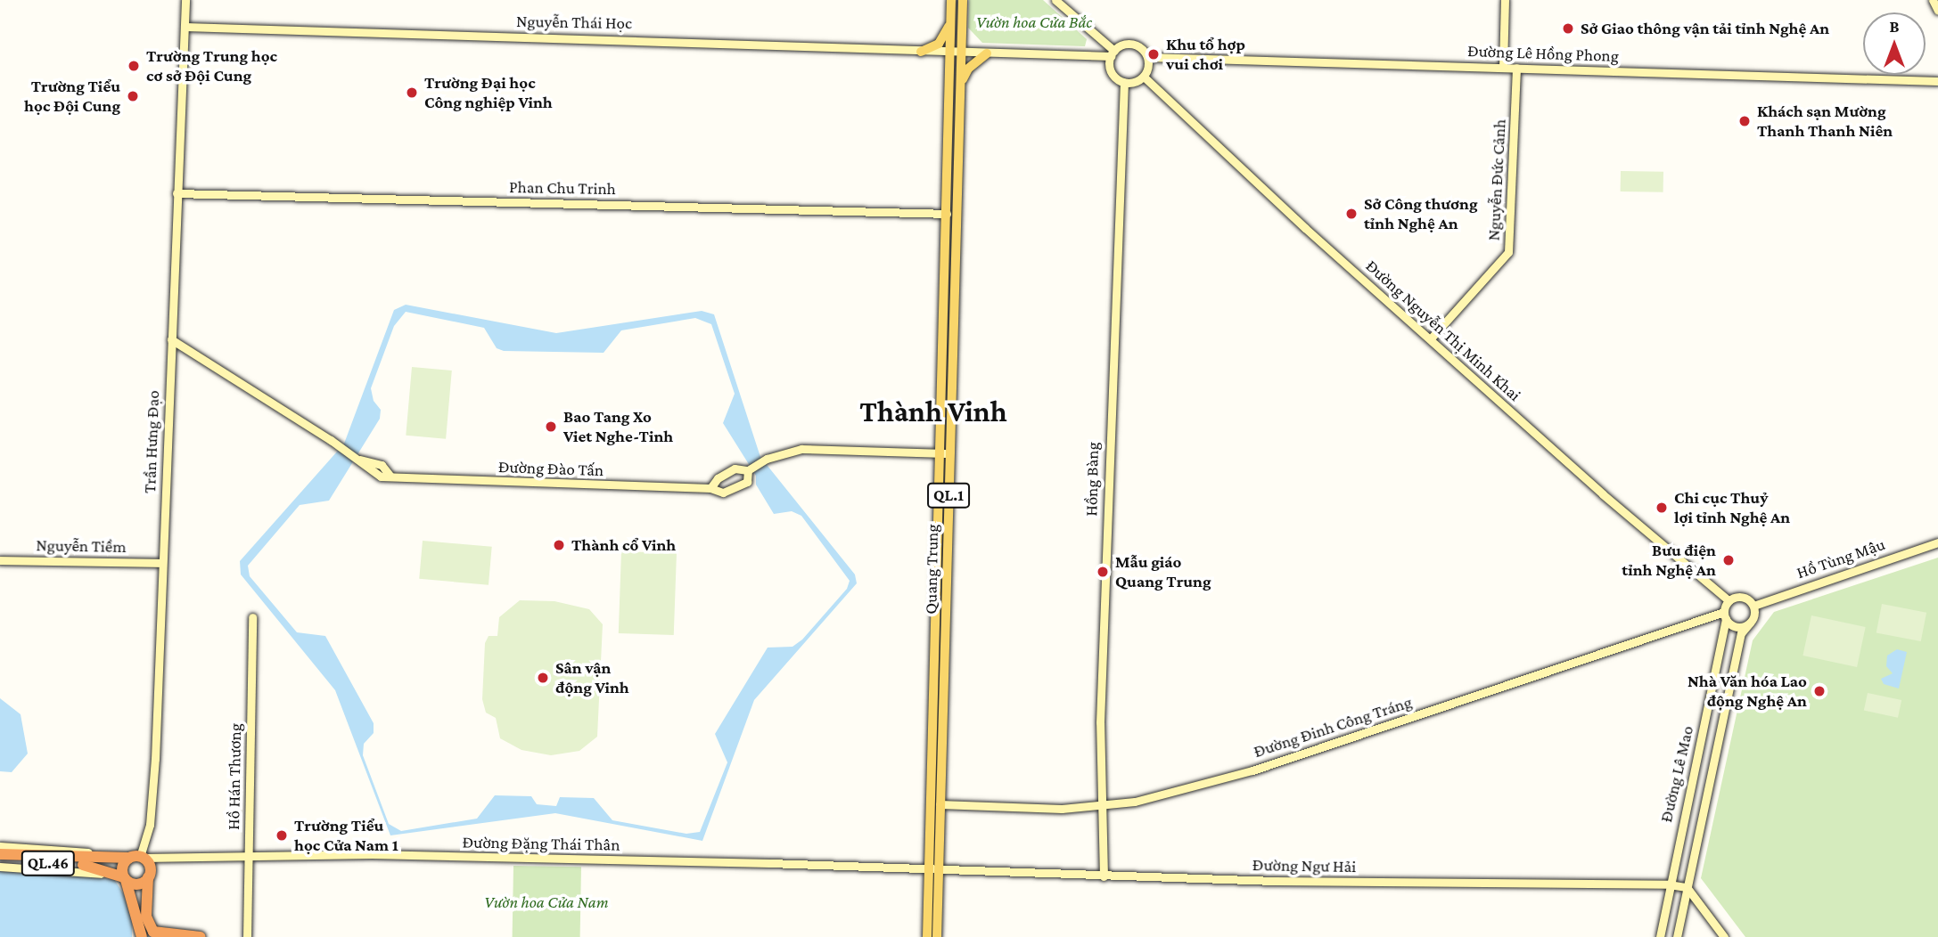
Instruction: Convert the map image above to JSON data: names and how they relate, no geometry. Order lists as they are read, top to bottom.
{
  "streets": {
    "highway": ["QL.46"],
    "main road": ["QL.1", "Quang Trung"],
    "street": [
      "Nguyễn Thái Học",
      "Đường Lê Hồng Phong",
      "Nguyễn Đức Cảnh",
      "Phan Chu Trinh",
      "Đường Nguyễn Thị Minh Khai",
      "Trần Hưng Đạo",
      "Đường Đào Tấn",
      "Hồng Bàng",
      "Nguyễn Tiềm",
      "Hồ Tùng Mậu",
      "Đường Đinh Công Tráng",
      "Đường Lê Mao",
      "Hồ Hán Thương",
      "Đường Đặng Thái Thân",
      "Đường Ngư Hải"
    ]
  },
  "crossings": [
    ["Nguyễn Thái Học", "Trần Hưng Đạo"],
    ["Nguyễn Thái Học", "QL.1"],
    ["Nguyễn Thái Học", "Quang Trung"],
    ["Đường Lê Hồng Phong", "Nguyễn Đức Cảnh"],
    ["Đường Lê Hồng Phong", "Đường Nguyễn Thị Minh Khai"],
    ["Đường Lê Hồng Phong", "Hồng Bàng"],
    ["Nguyễn Đức Cảnh", "Đường Nguyễn Thị Minh Khai"],
    ["Phan Chu Trinh", "Trần Hưng Đạo"],
    ["Phan Chu Trinh", "Quang Trung"],
    ["Đường Nguyễn Thị Minh Khai", "Hồng Bàng"],
    ["Đường Nguyễn Thị Minh Khai", "Hồ Tùng Mậu"],
    ["Đường Nguyễn Thị Minh Khai", "Đường Đinh Công Tráng"],
    ["Đường Nguyễn Thị Minh Khai", "Đường Lê Mao"],
    ["Trần Hưng Đạo", "Đường Đào Tấn"],
    ["Trần Hưng Đạo", "Nguyễn Tiềm"],
    ["Trần Hưng Đạo", "Đường Đặng Thái Thân"],
    ["Trần Hưng Đạo", "QL.46"],
    ["Đường Đào Tấn", "Quang Trung"],
    ["Hồng Bàng", "Đường Đinh Công Tráng"],
    ["Hồng Bàng", "Đường Ngư Hải"],
    ["QL.1", "Quang Trung"],
    ["Hồ Tùng Mậu", "Đường Đinh Công Tráng"],
    ["Hồ Tùng Mậu", "Đường Lê Mao"],
    ["Quang Trung", "Đường Đinh Công Tráng"],
    ["Quang Trung", "Đường Đặng Thái Thân"],
    ["Quang Trung", "Đường Ngư Hải"],
    ["Đường Đinh Công Tráng", "Đường Lê Mao"],
    ["Đường Lê Mao", "Đường Ngư Hải"],
    ["Hồ Hán Thương", "Đường Đặng Thái Thân"],
    ["Đường Đặng Thái Thân", "QL.46"],
    ["Đường Đặng Thái Thân", "Đường Ngư Hải"]
  ],
  "districts": ["Thành Vinh"],
  "parks": ["Vườn hoa Cửa Bắc", "Vườn hoa Cửa Nam"],
  "places": [
    "Sở Giao thông vận tải tỉnh Nghệ An",
    "Khu tổ hợp vui chơi",
    "Trường Trung học cơ sở Đội Cung",
    "Trường Đại học Công nghiệp Vinh",
    "Trường Tiểu học Đội Cung",
    "Khách sạn Mường Thanh Thanh Niên",
    "Sở Công thương tỉnh Nghệ An",
    "Bao Tang Xo Viet Nghe-Tinh",
    "Chi cục Thuỷ lợi tỉnh Nghệ An",
    "Thành cổ Vinh",
    "Bưu điện tỉnh Nghệ An",
    "Mẫu giáo Quang Trung",
    "Sân vận động Vinh",
    "Nhà Văn hóa Lao động Nghệ An",
    "Trường Tiểu học Cửa Nam 1"
  ],
  "north": "top"
}
